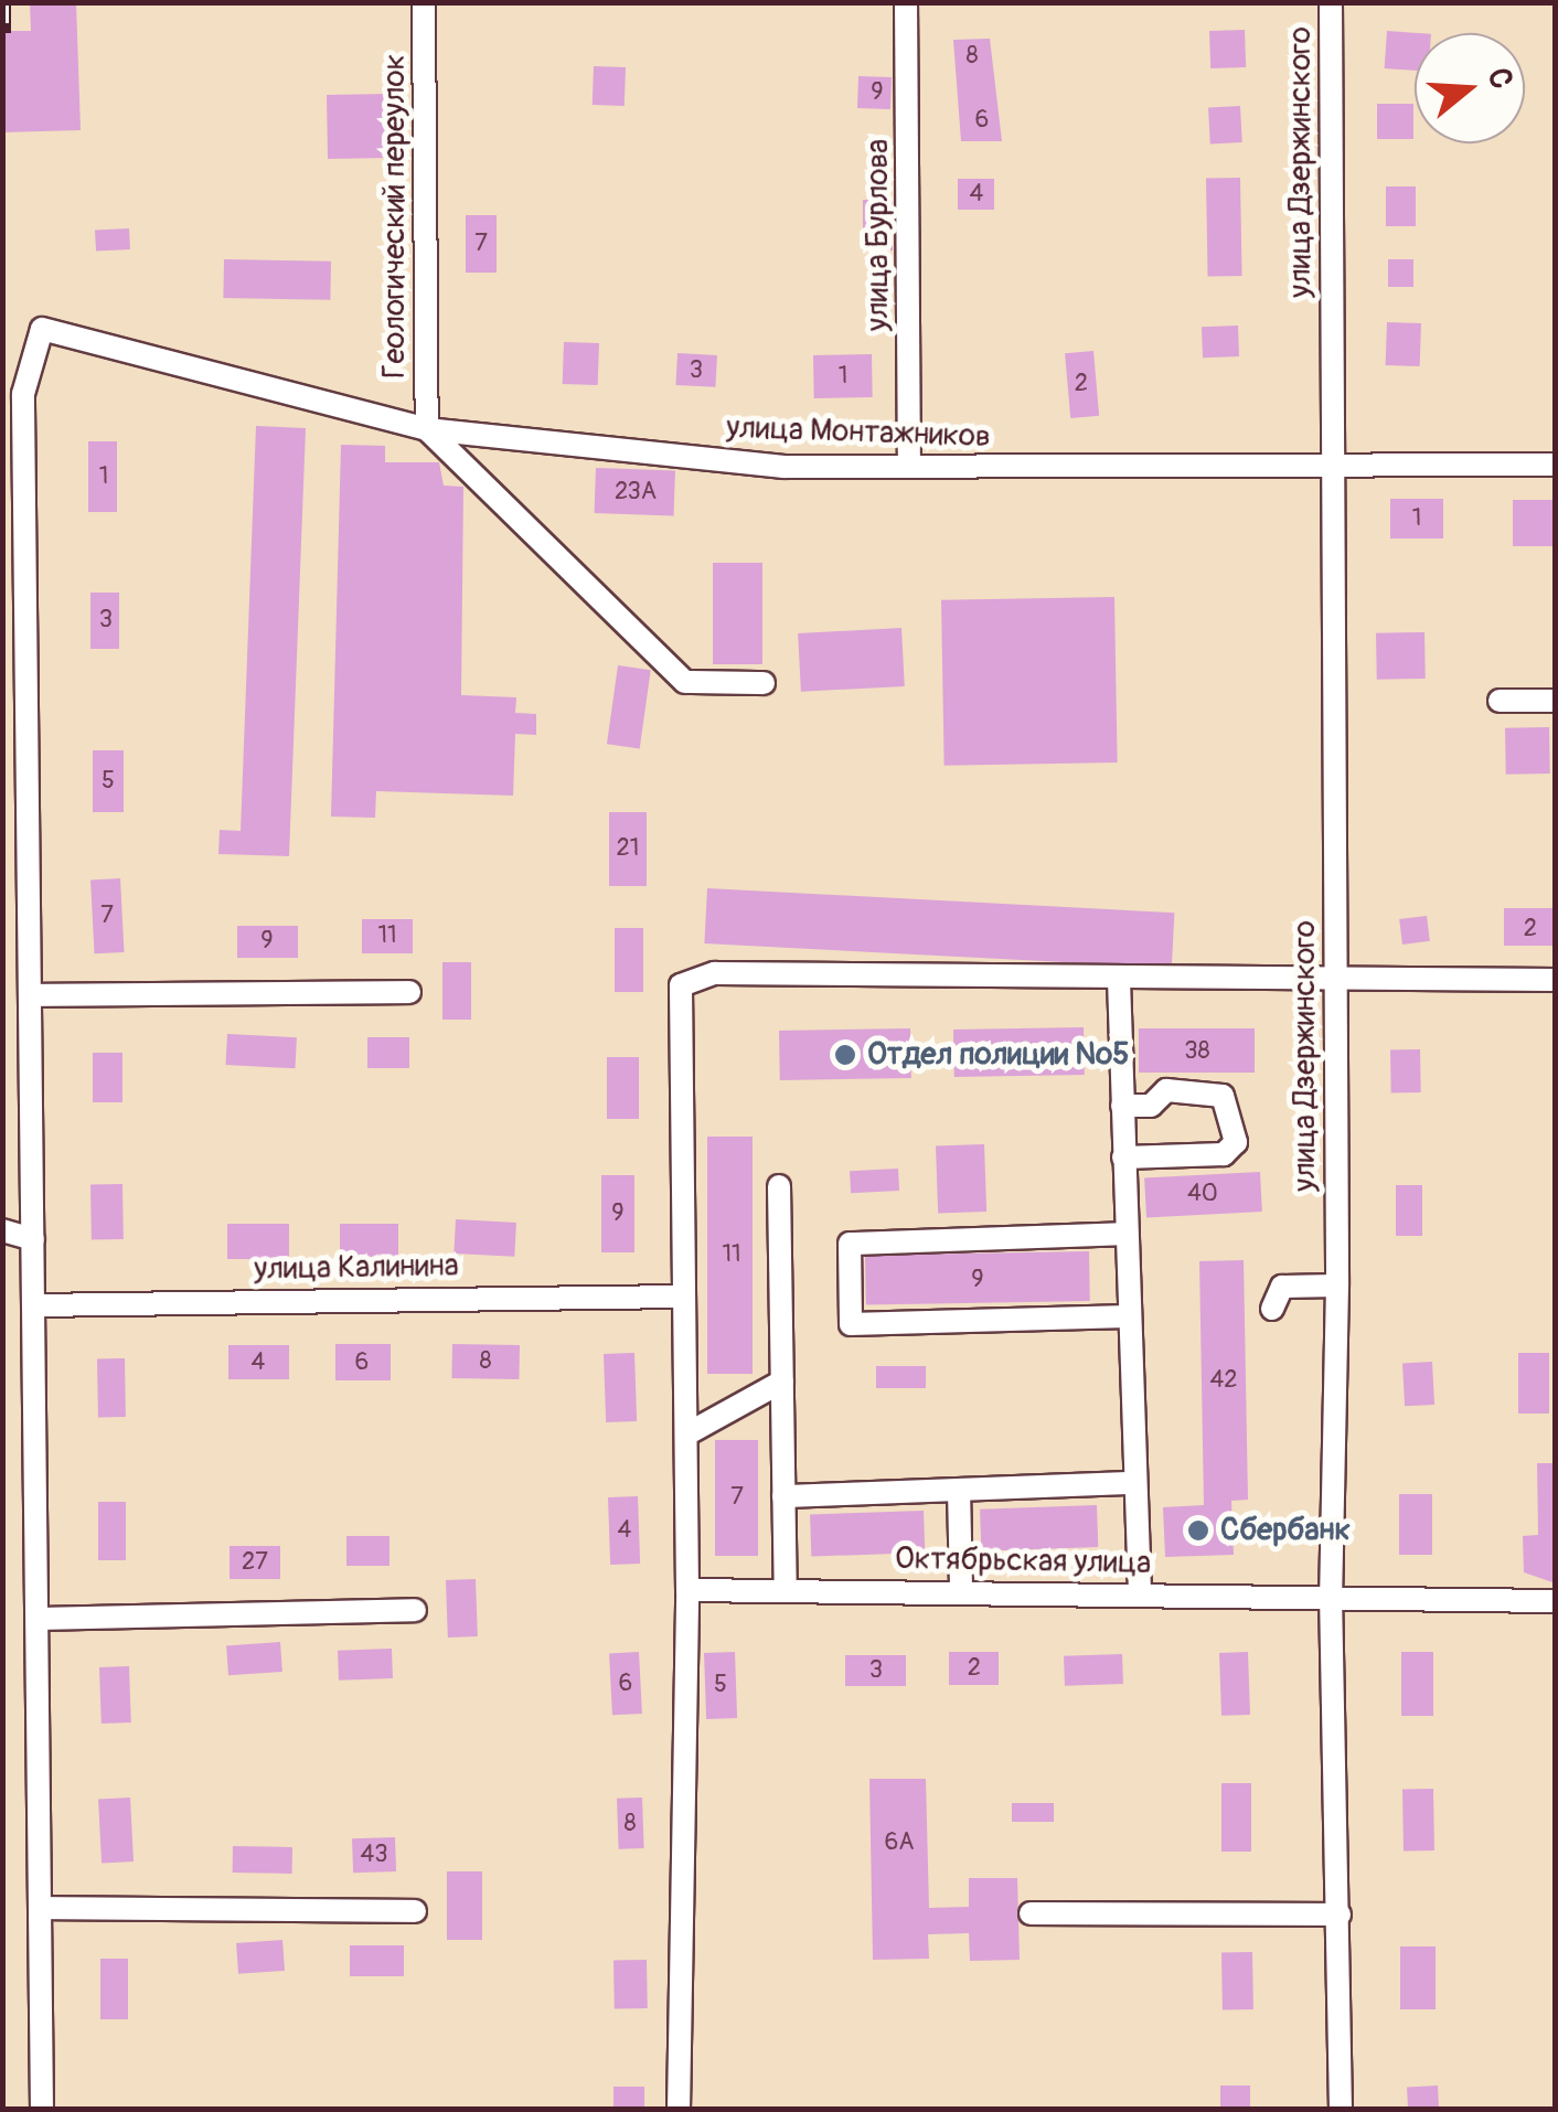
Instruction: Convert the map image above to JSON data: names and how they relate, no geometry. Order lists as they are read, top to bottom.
{
  "streets": {
    "street": [
      "улица Дзержинского",
      "Геологический переулок",
      "улица Бурлова",
      "улица Монтажников",
      "улица Калинина",
      "Октябрьская улица"
    ]
  },
  "crossings": [
    ["улица Дзержинского", "улица Монтажников"],
    ["улица Дзержинского", "Октябрьская улица"],
    ["Геологический переулок", "улица Монтажников"],
    ["улица Бурлова", "улица Монтажников"]
  ],
  "places": ["Отдел полиции №5", "Сбербанк"],
  "house_numbers": [
    "8",
    "9",
    "6",
    "4",
    "7",
    "3",
    "1",
    "2",
    "1",
    "23А",
    "1",
    "3",
    "5",
    "21",
    "7",
    "2",
    "11",
    "9",
    "38",
    "40",
    "9",
    "11",
    "9",
    "8",
    "4",
    "6",
    "42",
    "7",
    "4",
    "27",
    "2",
    "3",
    "6",
    "5",
    "8",
    "6А",
    "43"
  ],
  "north": "right"
}
